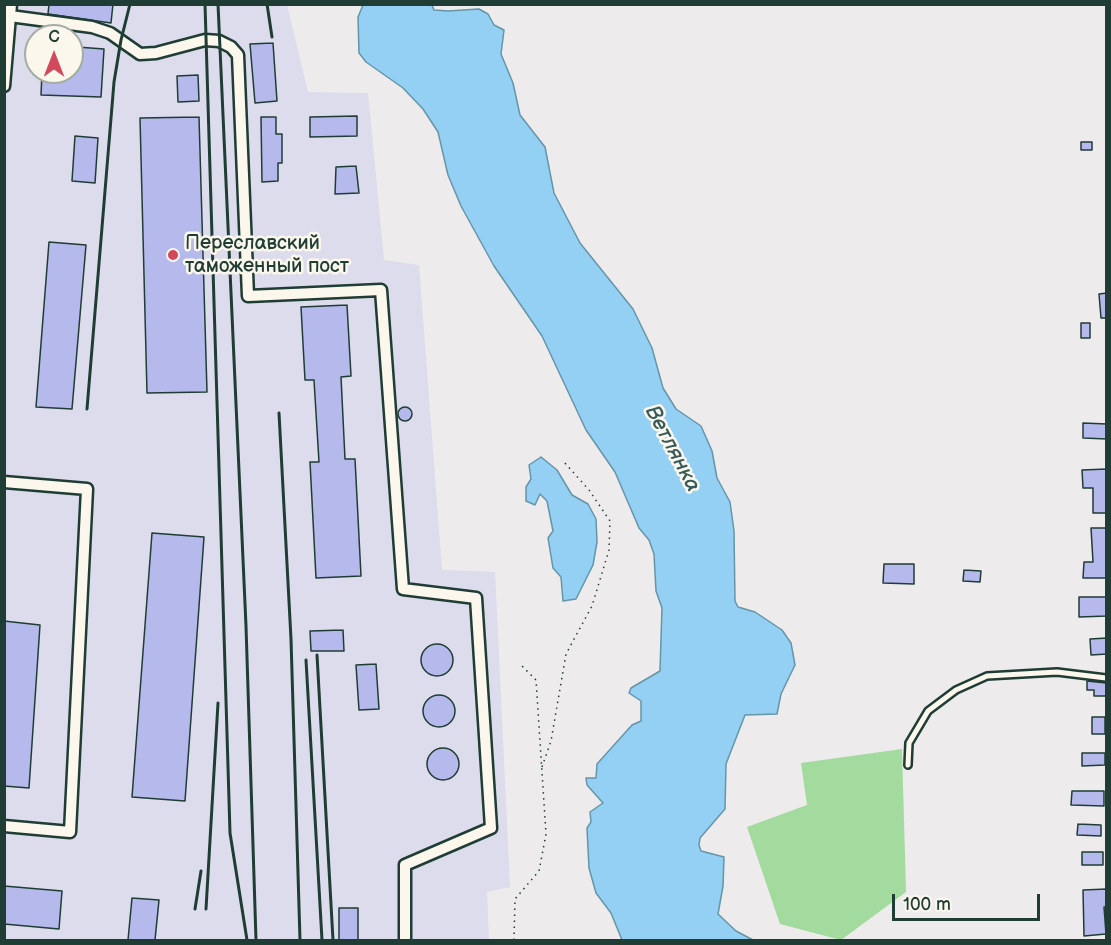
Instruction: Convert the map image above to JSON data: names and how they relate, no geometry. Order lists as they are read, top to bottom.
{
  "water": ["Ветлянка"],
  "places": ["Переславский таможенный пост"],
  "scale_bar": "100 m",
  "north": "top"
}
